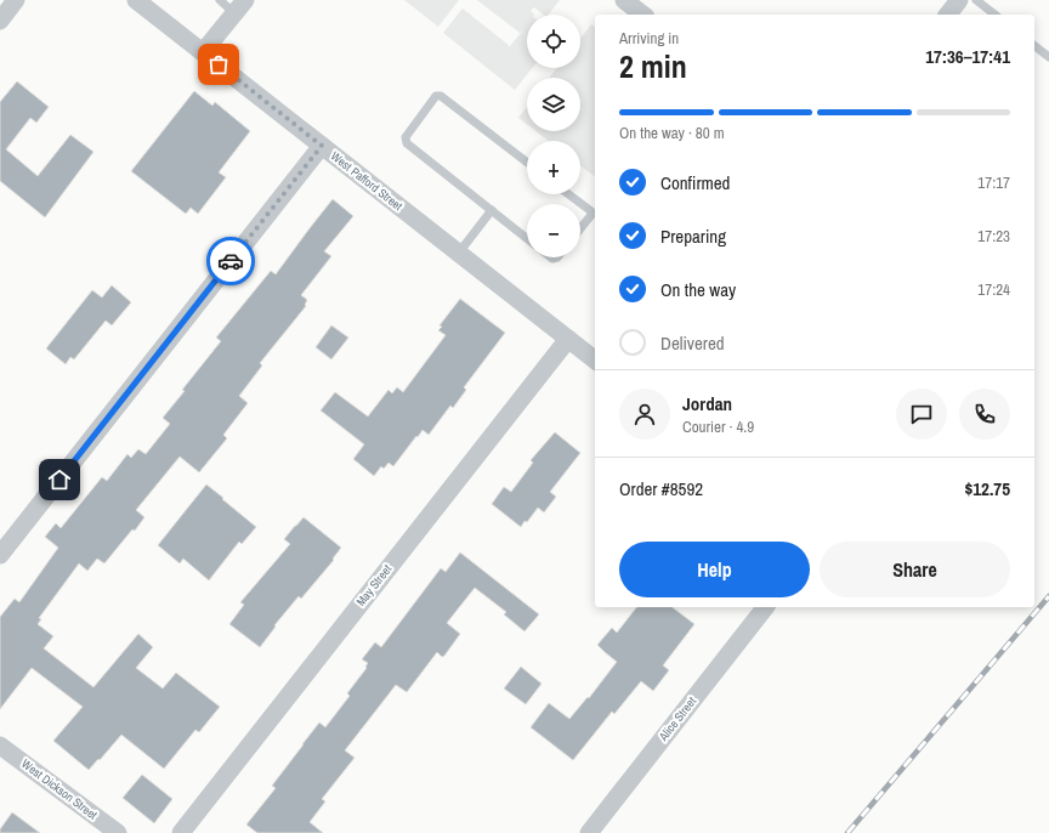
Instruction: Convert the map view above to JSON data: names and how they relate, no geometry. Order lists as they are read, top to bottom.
{
  "streets": {
    "street": [
      "West Pafford Street",
      "May Street",
      "Alice Street",
      "West Dickson Street"
    ]
  },
  "crossings": [
    ["West Pafford Street", "May Street"]
  ],
  "page": {
    "map_buttons": ["+", "−"],
    "heading": ["2 min", "Arriving in", "17:36–17:41"],
    "panel": [
      "Jordan",
      "Courier · 4.9",
      "Order #8592",
      "$12.75"
    ],
    "bar": "On the way · 80 m",
    "list": [
      ["Confirmed", "17:17"],
      ["Preparing", "17:23"],
      ["On the way", "17:24"],
      "Delivered"
    ],
    "buttons": ["Help", "Share"]
  }
}
